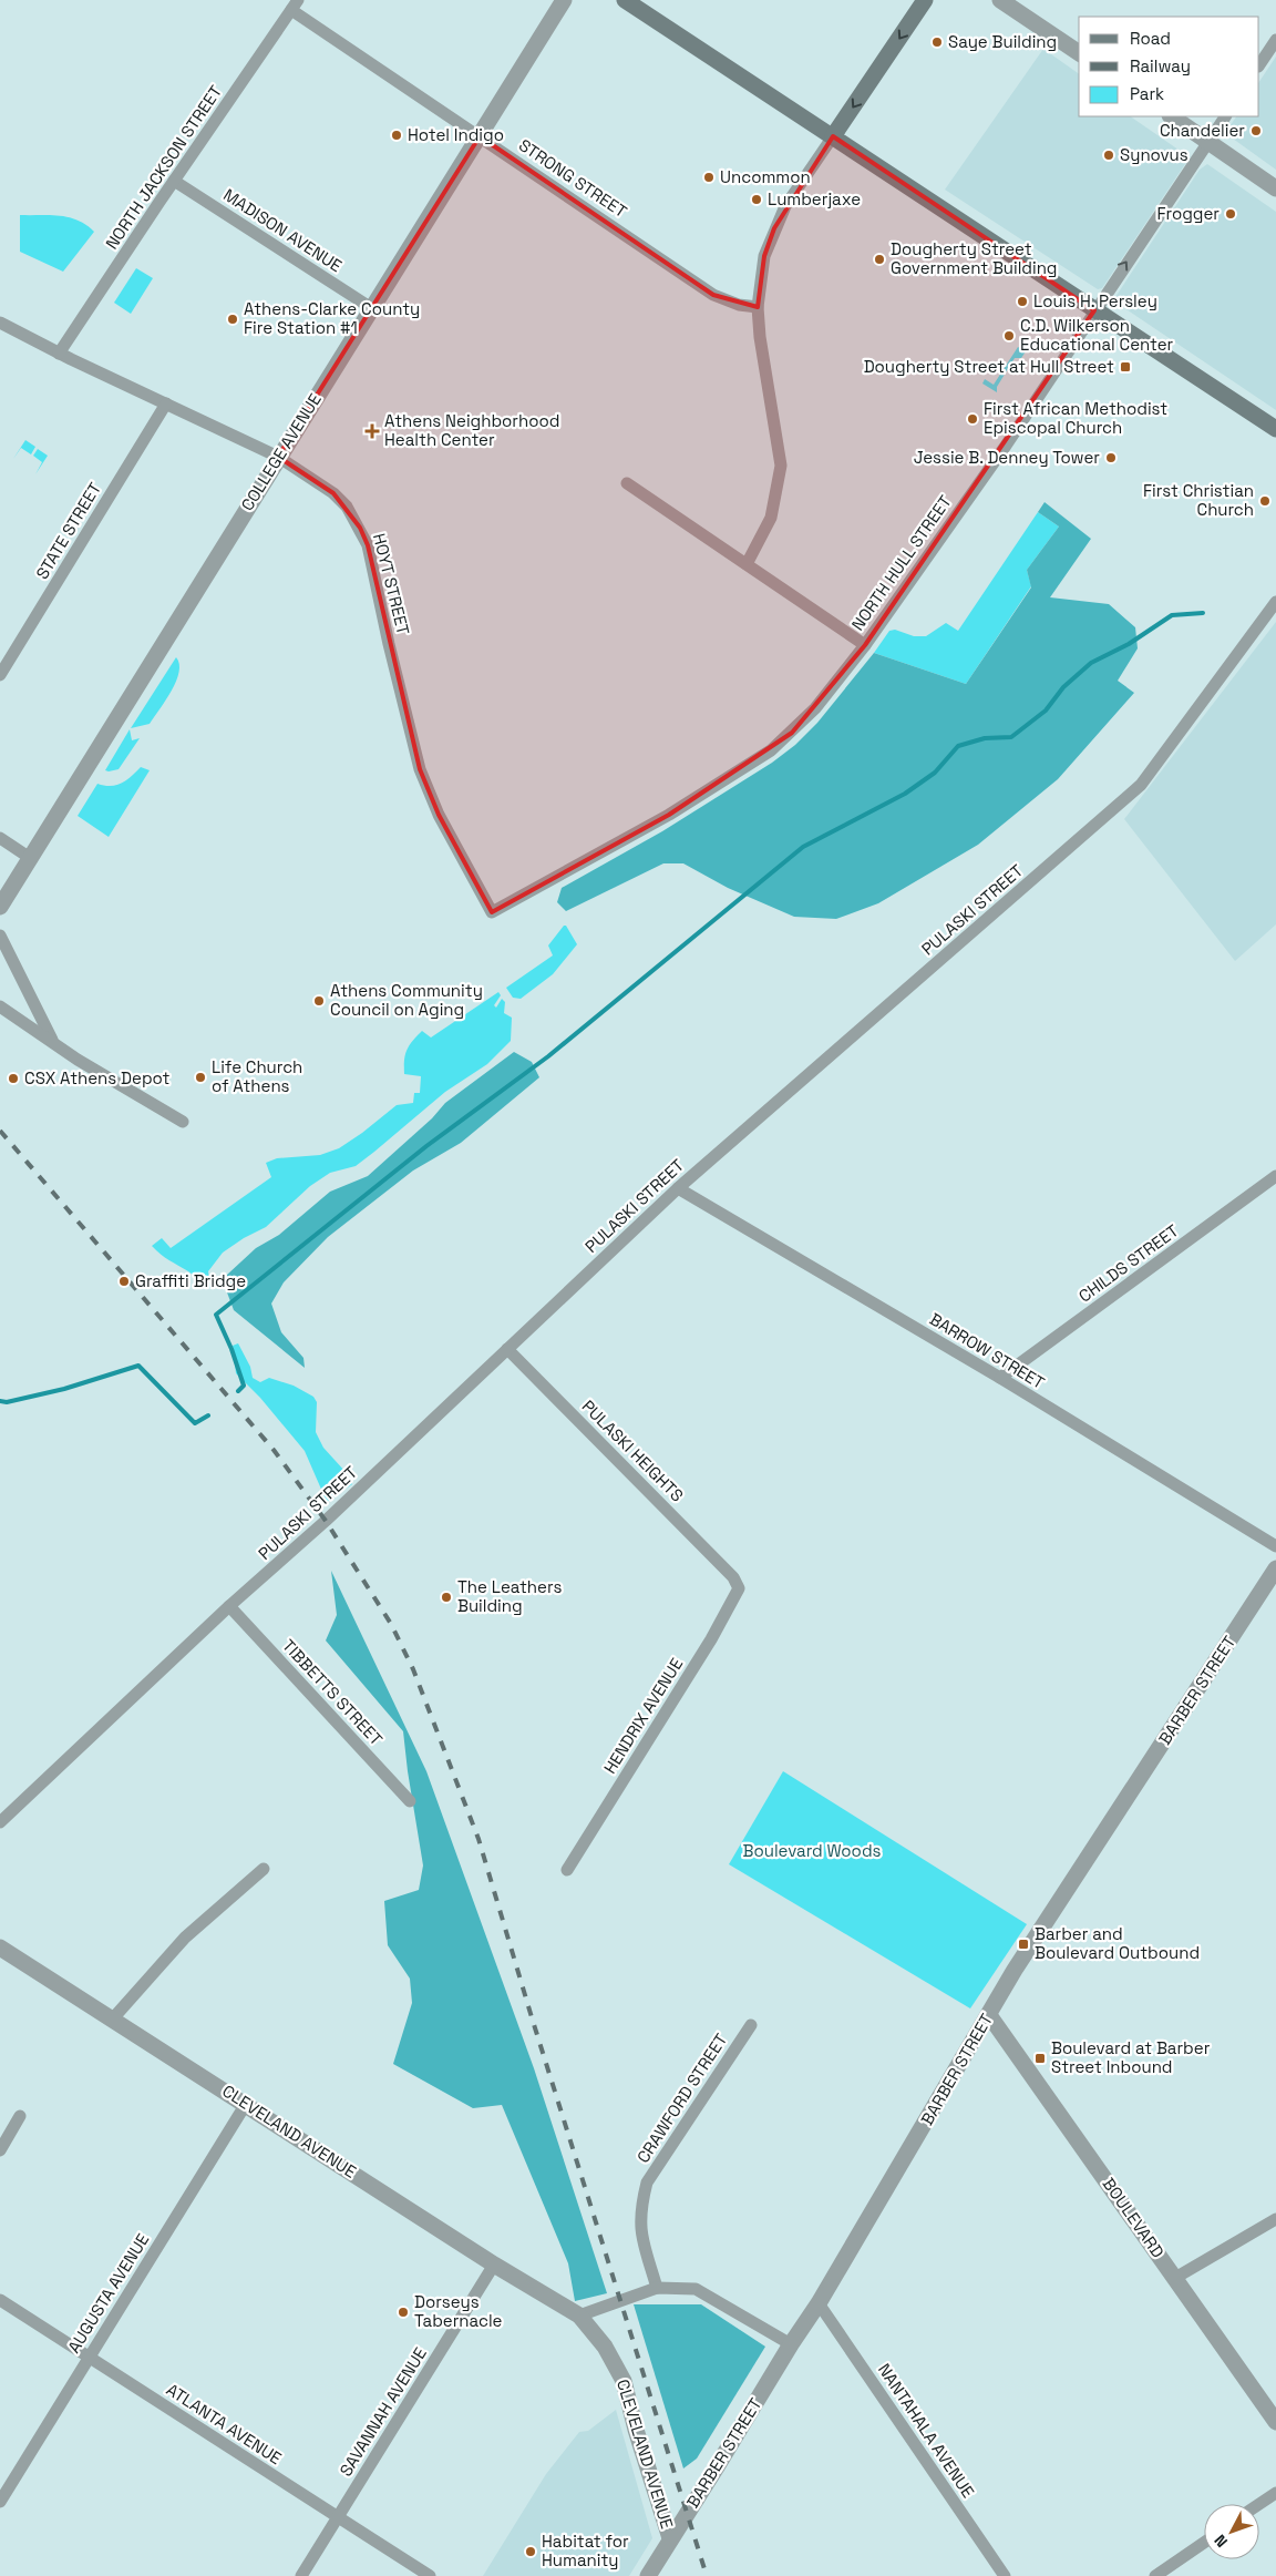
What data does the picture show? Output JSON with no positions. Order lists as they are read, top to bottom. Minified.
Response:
{"streets":{"street":["NORTH JACKSON STREET","STRONG STREET","MADISON AVENUE","COLLEGE AVENUE","STATE STREET","NORTH HULL STREET","HOYT STREET","PULASKI STREET","CHILDS STREET","BARROW STREET","PULASKI HEIGHTS","BARBER STREET","TIBBETTS STREET","HENDRIX AVENUE","CRAWFORD STREET","CLEVELAND AVENUE","BOULEVARD","AUGUSTA AVENUE","SAVANNAH AVENUE","ATLANTA AVENUE","NANTAHALA AVENUE"]},"crossings":[["NORTH JACKSON STREET","STRONG STREET"],["NORTH JACKSON STREET","MADISON AVENUE"],["NORTH JACKSON STREET","HOYT STREET"],["STRONG STREET","COLLEGE AVENUE"],["MADISON AVENUE","COLLEGE AVENUE"],["COLLEGE AVENUE","HOYT STREET"],["STATE STREET","HOYT STREET"],["NORTH HULL STREET","HOYT STREET"],["PULASKI STREET","BARROW STREET"],["PULASKI STREET","PULASKI HEIGHTS"],["PULASKI STREET","TIBBETTS STREET"],["CHILDS STREET","BARROW STREET"],["PULASKI HEIGHTS","HENDRIX AVENUE"],["BARBER STREET","CLEVELAND AVENUE"],["BARBER STREET","BOULEVARD"],["BARBER STREET","NANTAHALA AVENUE"],["CLEVELAND AVENUE","AUGUSTA AVENUE"],["CLEVELAND AVENUE","SAVANNAH AVENUE"],["AUGUSTA AVENUE","ATLANTA AVENUE"],["SAVANNAH AVENUE","ATLANTA AVENUE"]],"parks":["Boulevard Woods"],"places":{"other":["Saye Building","Chandelier","Hotel Indigo","Synovus","Uncommon","Lumberjaxe","Frogger","Dougherty Street Government Building","Louis H. Persley","Athens-Clarke County Fire Station #1","C.D. Wilkerson Educational Center","First African Methodist Episcopal Church","Jessie B. Denney Tower","First Christian Church","Athens Community Council on Aging","Life Church of Athens","CSX Athens Depot","Graffiti Bridge","The Leathers Building","Dorseys Tabernacle","Habitat for Humanity"],"transit":["Dougherty Street at Hull Street","Barber and Boulevard Outbound","Boulevard at Barber Street Inbound"],"health":["Athens Neighborhood Health Center"]},"legend":["Road","Railway","Park"],"north":"bottom left"}
